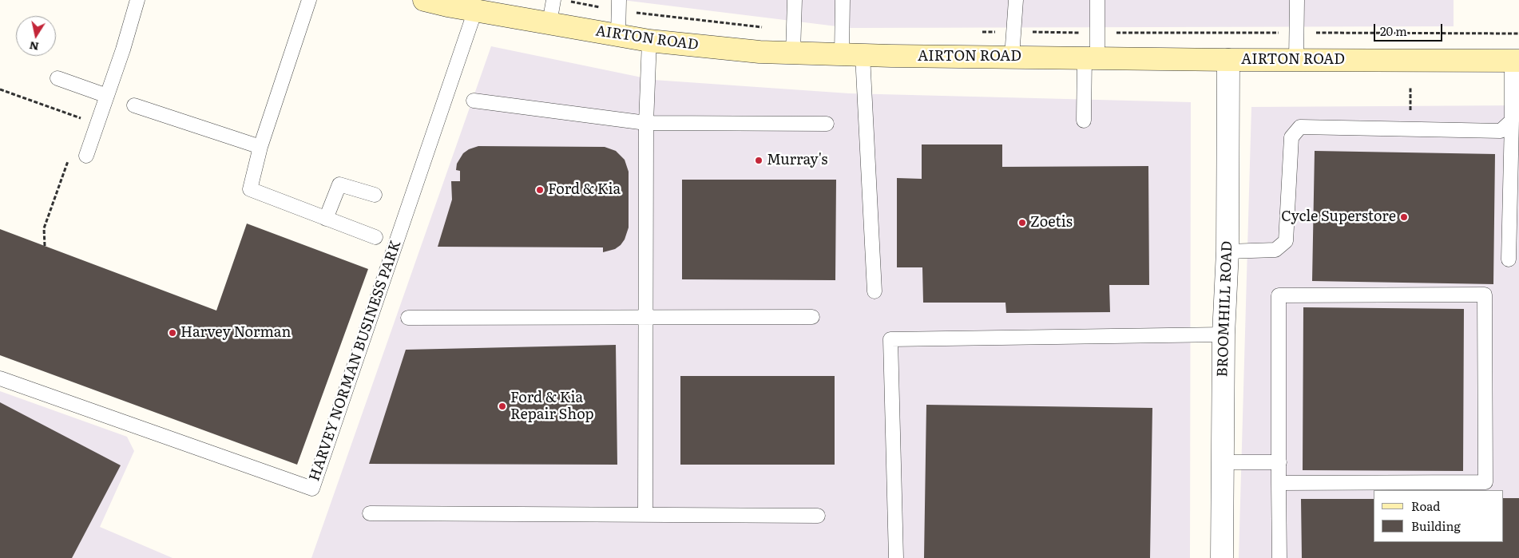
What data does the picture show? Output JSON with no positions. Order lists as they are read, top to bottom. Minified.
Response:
{"streets":{"street":["AIRTON ROAD","BROOMHILL ROAD"],"lane":["HARVEY NORMAN BUSINESS PARK"]},"crossings":[["AIRTON ROAD","BROOMHILL ROAD"],["AIRTON ROAD","HARVEY NORMAN BUSINESS PARK"]],"places":["Murray's","Ford & Kia","Cycle Superstore","Zoetis","Harvey Norman","Ford & Kia Repair Shop"],"legend":["Road","Building"],"scale_bar":"20 m","north":"bottom"}
